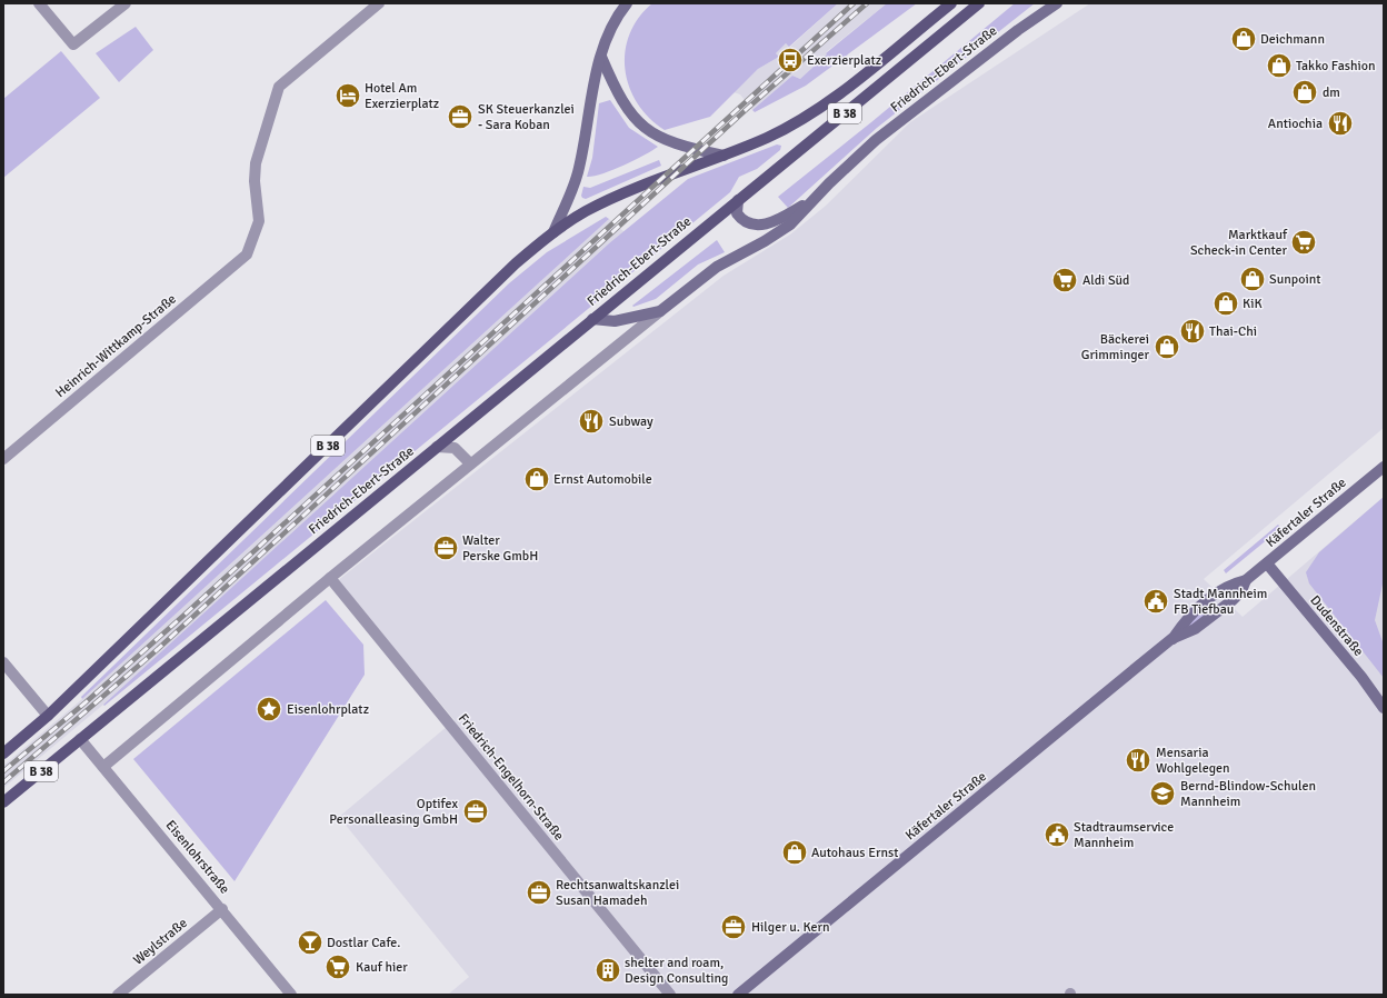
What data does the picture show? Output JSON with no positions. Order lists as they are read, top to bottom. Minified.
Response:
{"streets":{"main road":["Friedrich-Ebert-Straße","B 38"],"street":["Heinrich-Wittkamp-Straße","Käfertaler Straße","Dudenstraße","Friedrich-Engelhorn-Straße","Eisenlohrstraße","Weylstraße"]},"crossings":[["Friedrich-Ebert-Straße","Friedrich-Engelhorn-Straße"],["Friedrich-Ebert-Straße","Eisenlohrstraße"],["Käfertaler Straße","Dudenstraße"],["Eisenlohrstraße","Weylstraße"]],"places":{"shop":["Deichmann","Takko Fashion","dm","Sunpoint","KiK","Bäckerei Grimminger","Ernst Automobile","Autohaus Ernst"],"bus stop":["Exerzierplatz"],"hotel":["Hotel Am Exerzierplatz"],"office":["SK Steuerkanzlei - Sara Koban","Walter Perske GmbH","Optifex Personalleasing GmbH","Rechtsanwaltskanzlei Susan Hamadeh","Hilger u. Kern"],"restaurant":["Antiochia","Thai-Chi","Subway","Mensaria Wohlgelegen"],"supermarket":["Marktkauf Scheck-in Center","Aldi Süd","Kauf hier"],"public building":["Stadt Mannheim FB Tiefbau","Stadtraumservice Mannheim"],"place":["Eisenlohrplatz"],"school or university":["Bernd-Blindow-Schulen Mannheim"],"bar":["Dostlar Cafe."],"building":["shelter and roam, Design Consulting"]}}
